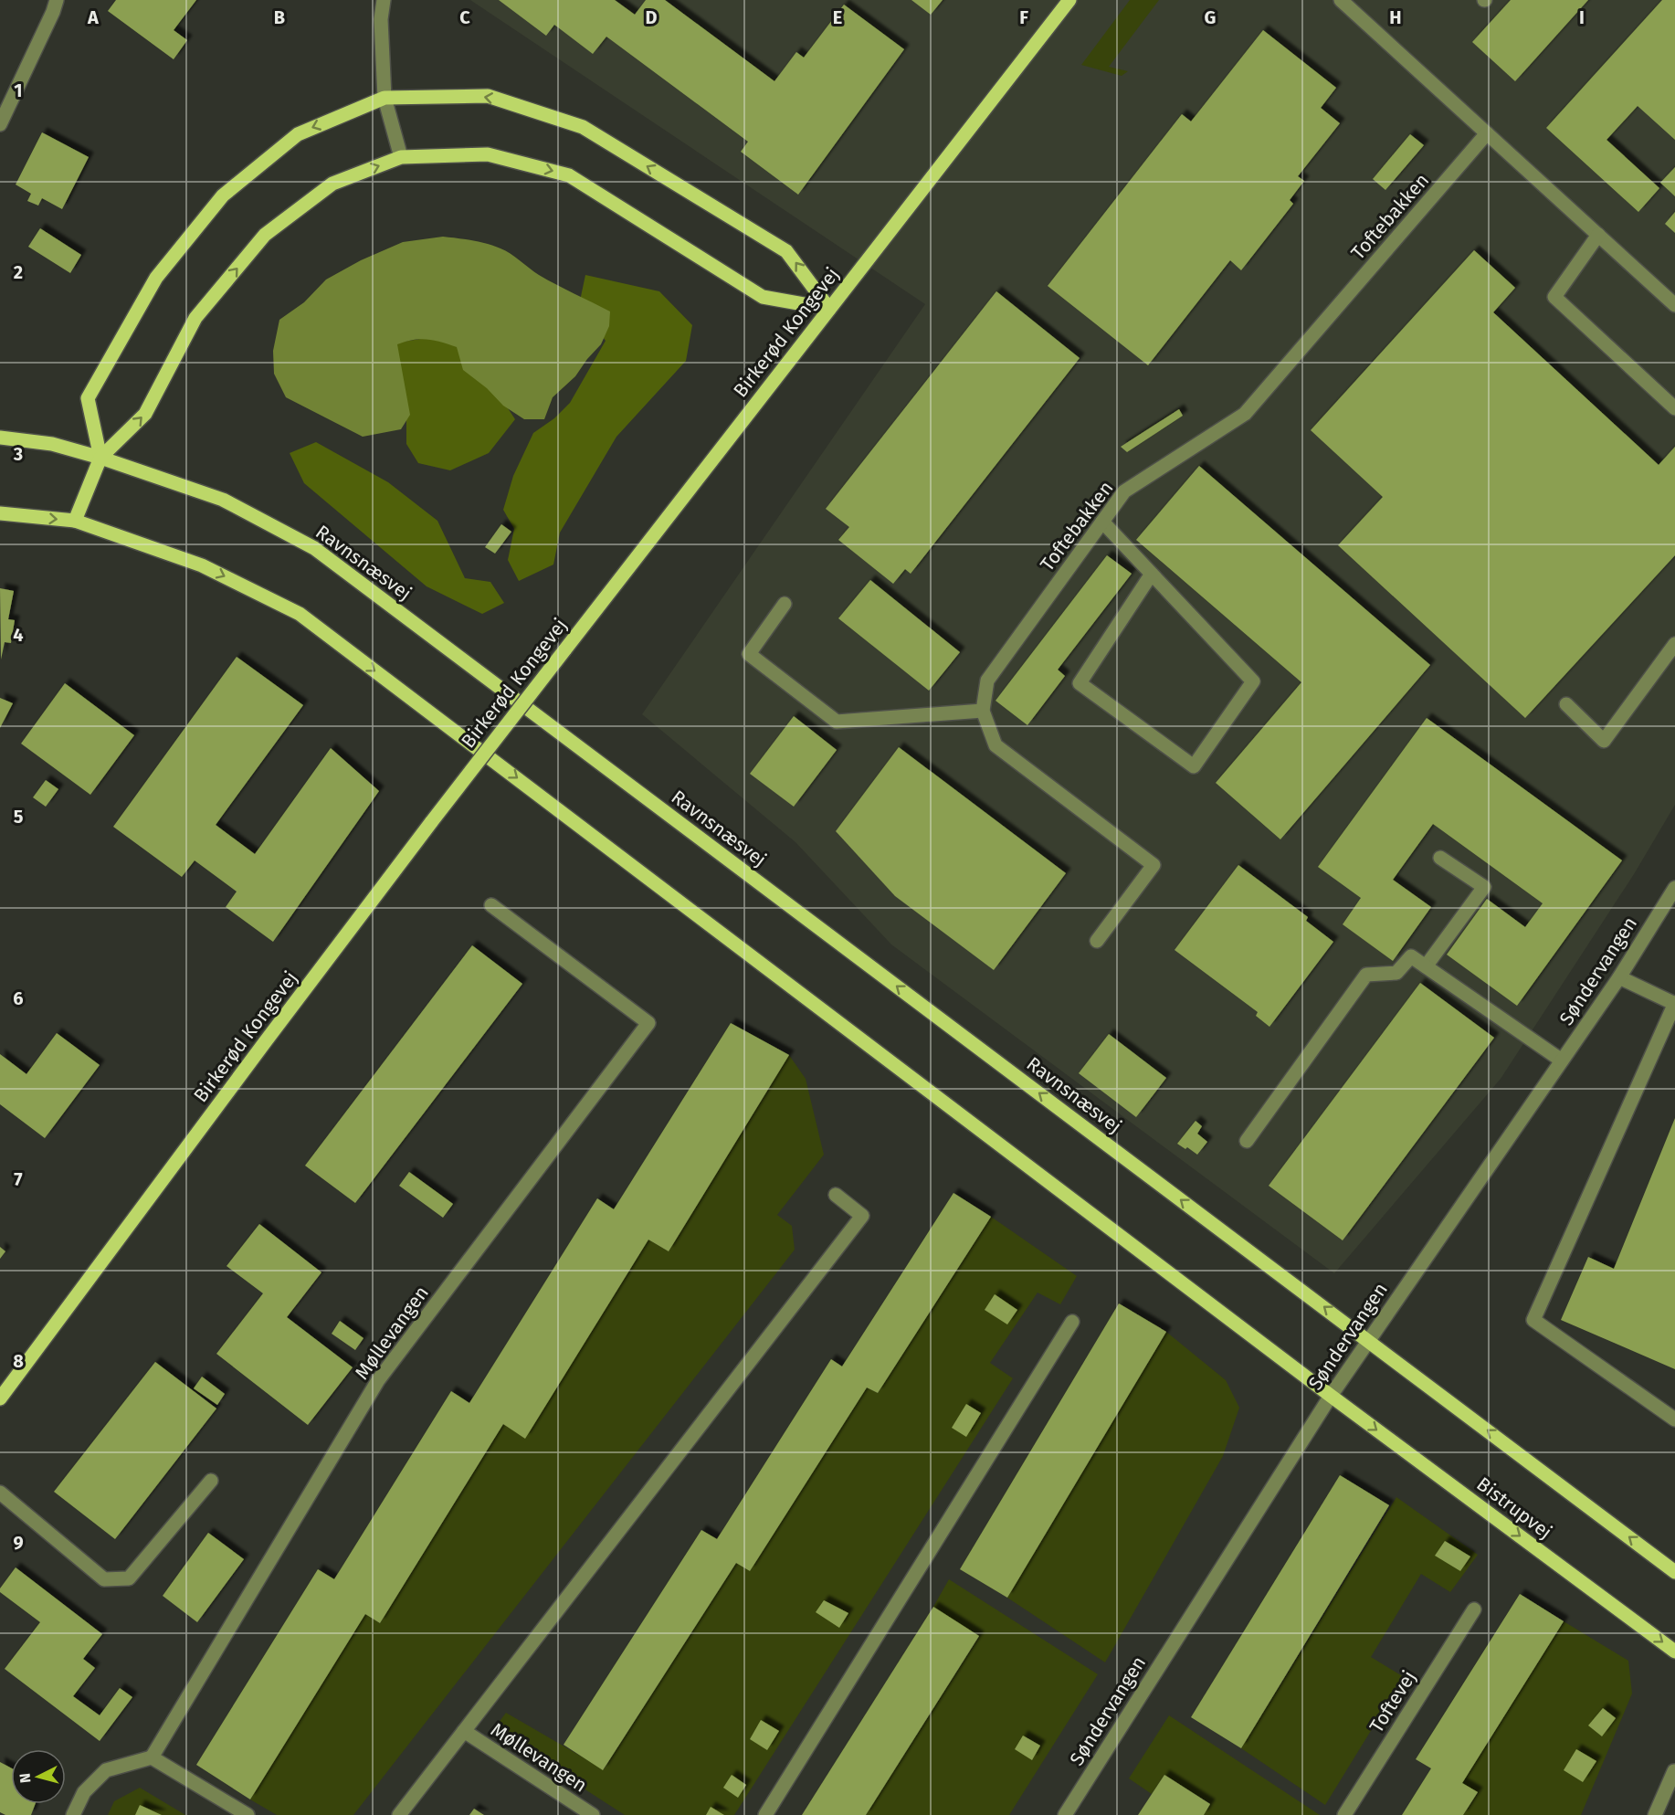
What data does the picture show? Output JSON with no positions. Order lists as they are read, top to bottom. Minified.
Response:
{"streets":{"main road":["Birkerød Kongevej","Ravnsnæsvej","Bistrupvej"],"street":["Toftebakken","Søndervangen","Møllevangen","Toftevej"]},"crossings":[["Ravnsnæsvej","Søndervangen"],["Søndervangen","Bistrupvej"]],"north":"left","grid":{"columns":["A","B","C","D","E","F","G","H","I"],"rows":["1","2","3","4","5","6","7","8","9"]}}
